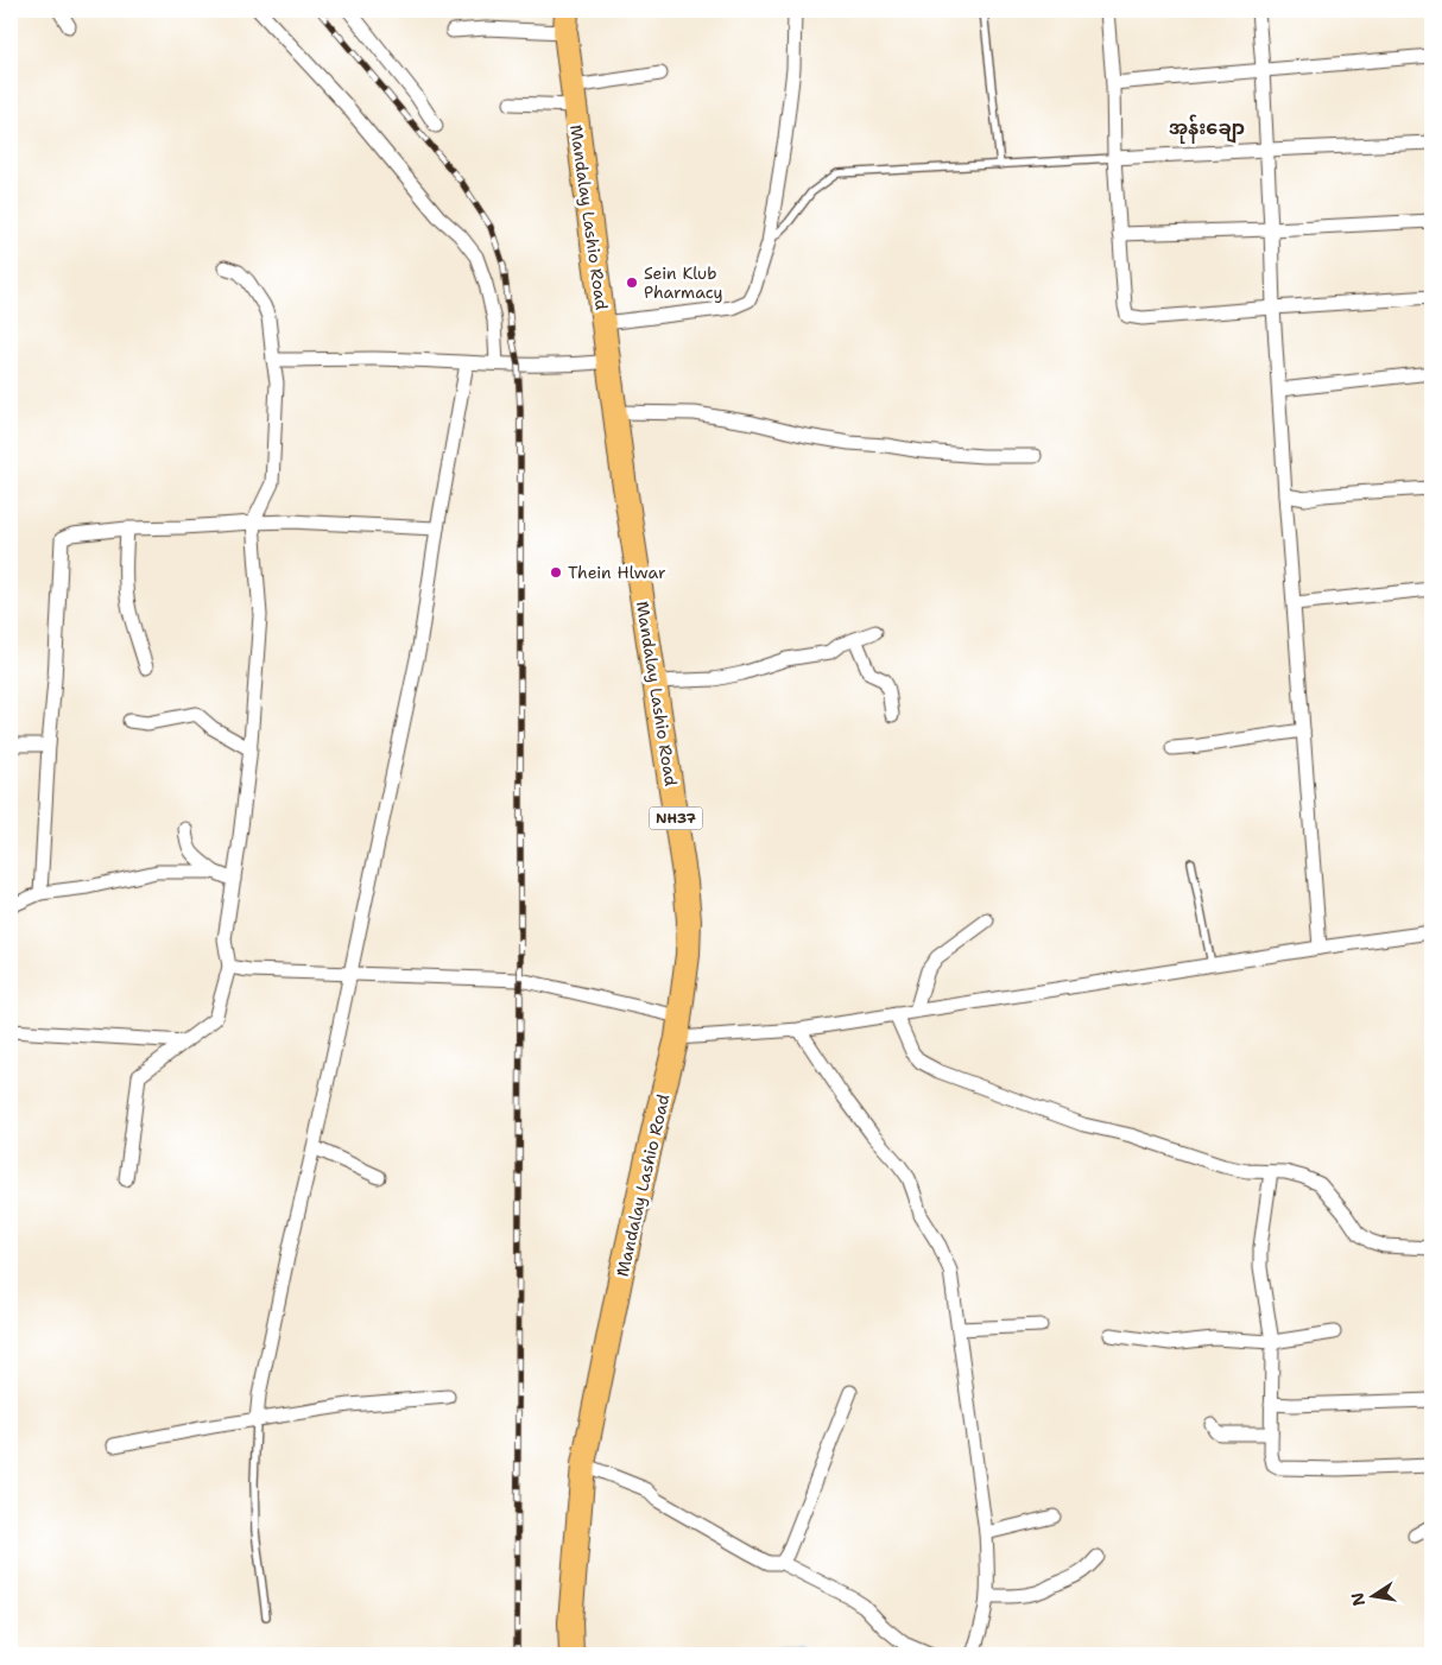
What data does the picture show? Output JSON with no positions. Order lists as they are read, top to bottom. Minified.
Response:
{"streets":{"highway":["Mandalay Lashio Road","NH37"]},"districts":["အုန်းချော"],"places":["Sein Klub Pharmacy","Thein Hlwar"],"north":"left"}
